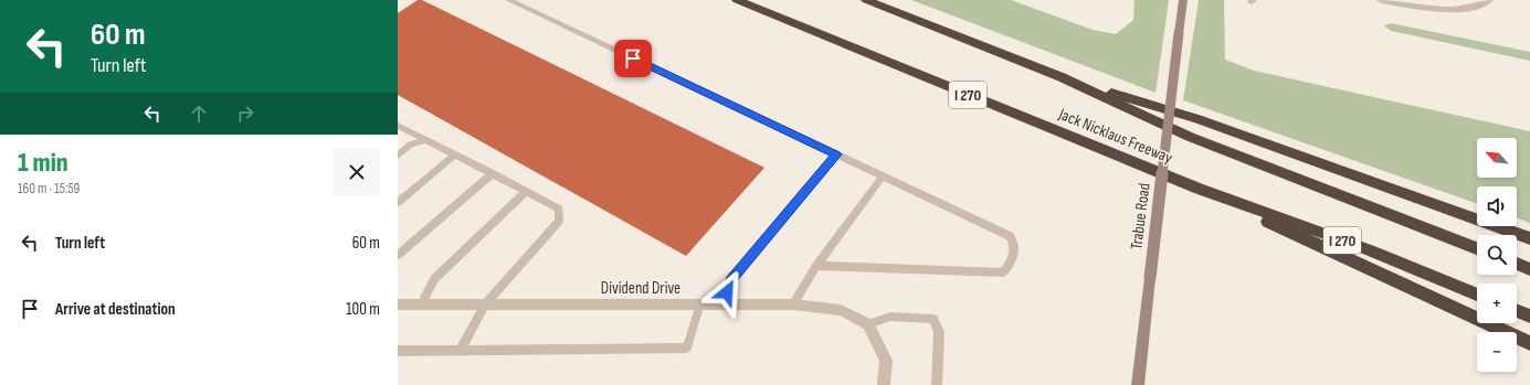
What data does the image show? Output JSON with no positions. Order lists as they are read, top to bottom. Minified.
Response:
{"streets":{"highway":["I 270","Jack Nicklaus Freeway"],"main road":["Trabue Road"],"street":["Dividend Drive"]},"north":"top left","page":{"turn":["60 m","Turn left"],"heading":["1 min","160 m · 15:59"],"map_buttons":["+","−"],"list":[{"name":"Turn left","value":"60 m"},{"name":"Arrive at destination","value":"100 m"}]}}
